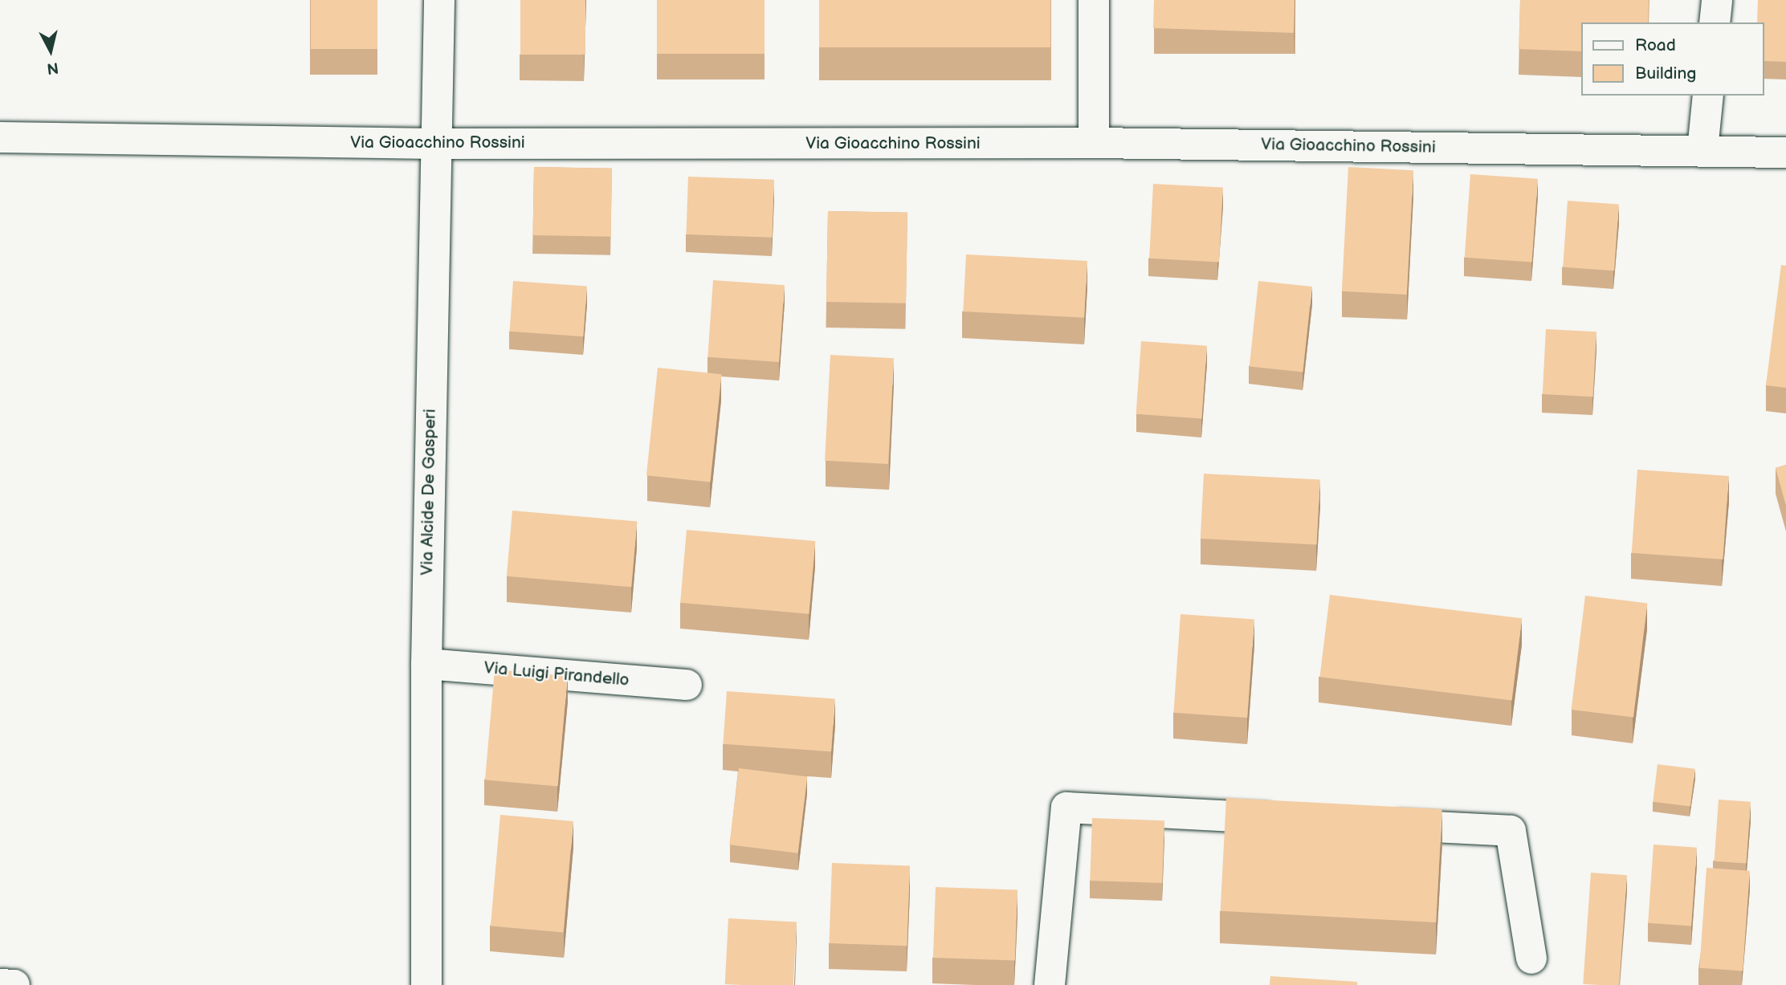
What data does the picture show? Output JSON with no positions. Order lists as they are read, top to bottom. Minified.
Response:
{"streets":{"street":["Via Gioacchino Rossini","Via Alcide De Gasperi","Via Luigi Pirandello"]},"crossings":[["Via Gioacchino Rossini","Via Alcide De Gasperi"],["Via Alcide De Gasperi","Via Luigi Pirandello"]],"legend":["Road","Building"],"north":"bottom"}
